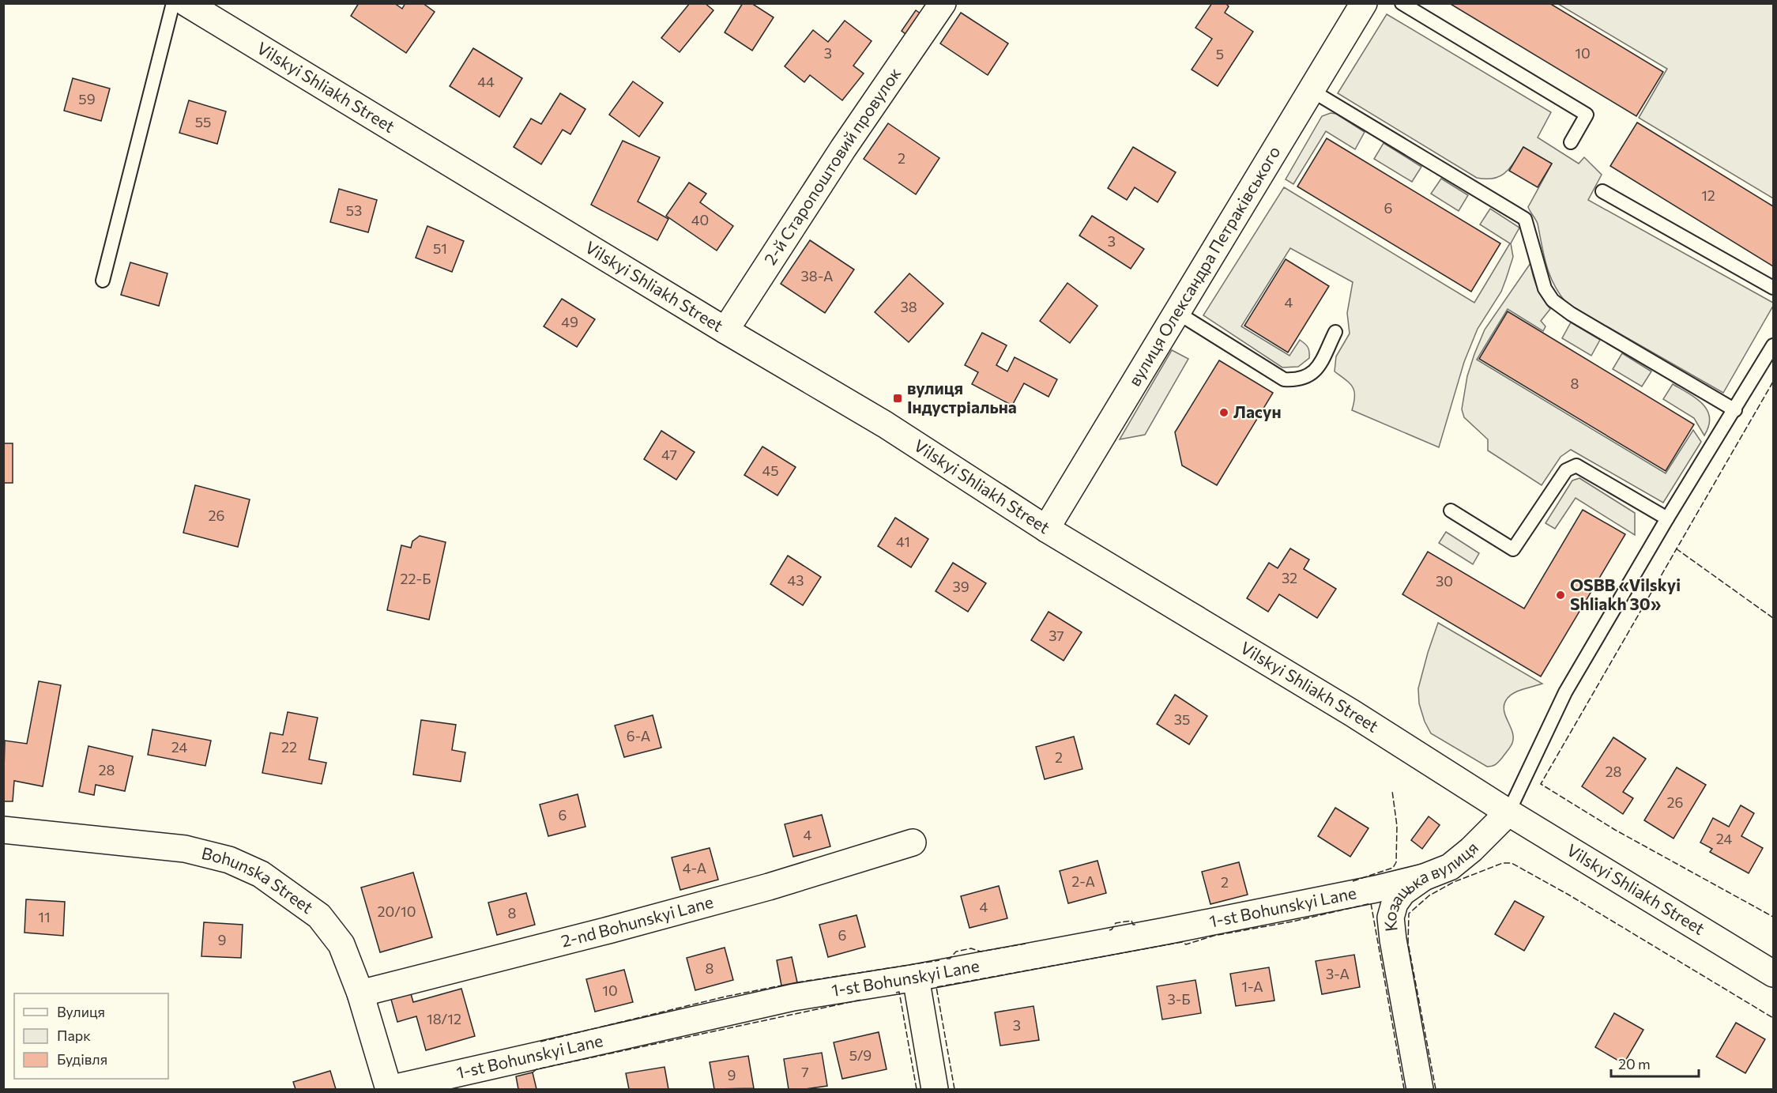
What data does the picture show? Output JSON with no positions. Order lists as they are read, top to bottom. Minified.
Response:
{"streets":{"street":["Vilskyi Shliakh Street","2-й Старопоштовий провулок","вулиця Олександра Петраківського","Bohunska Street","Козацька вулиця","1-st Bohunskyi Lane","2-nd Bohunskyi Lane"]},"crossings":[["Vilskyi Shliakh Street","2-й Старопоштовий провулок"],["Vilskyi Shliakh Street","вулиця Олександра Петраківського"],["Vilskyi Shliakh Street","Козацька вулиця"],["Bohunska Street","1-st Bohunskyi Lane"],["Bohunska Street","2-nd Bohunskyi Lane"],["Козацька вулиця","1-st Bohunskyi Lane"]],"places":{"transit":["вулиця Індустріальна"],"other":["Ласун","OSBB «Vilskyi Shliakh 30»"]},"house_numbers":["3","10","5","44","59","55","2","12","6","53","40","3","51","38-А","4","38","49","8","47","45","26","41","32","22-Б","43","30","39","37","35","6-А","24","22","2","28","28","26","6","4","24","4-А","2-А","2","4","20/10","8","11","6","9","8","3-А","1-А","10","3-Б","18/12","3","5/9","7","9"],"legend":["Вулиця","Парк","Будівля"],"scale_bar":"20 m"}
